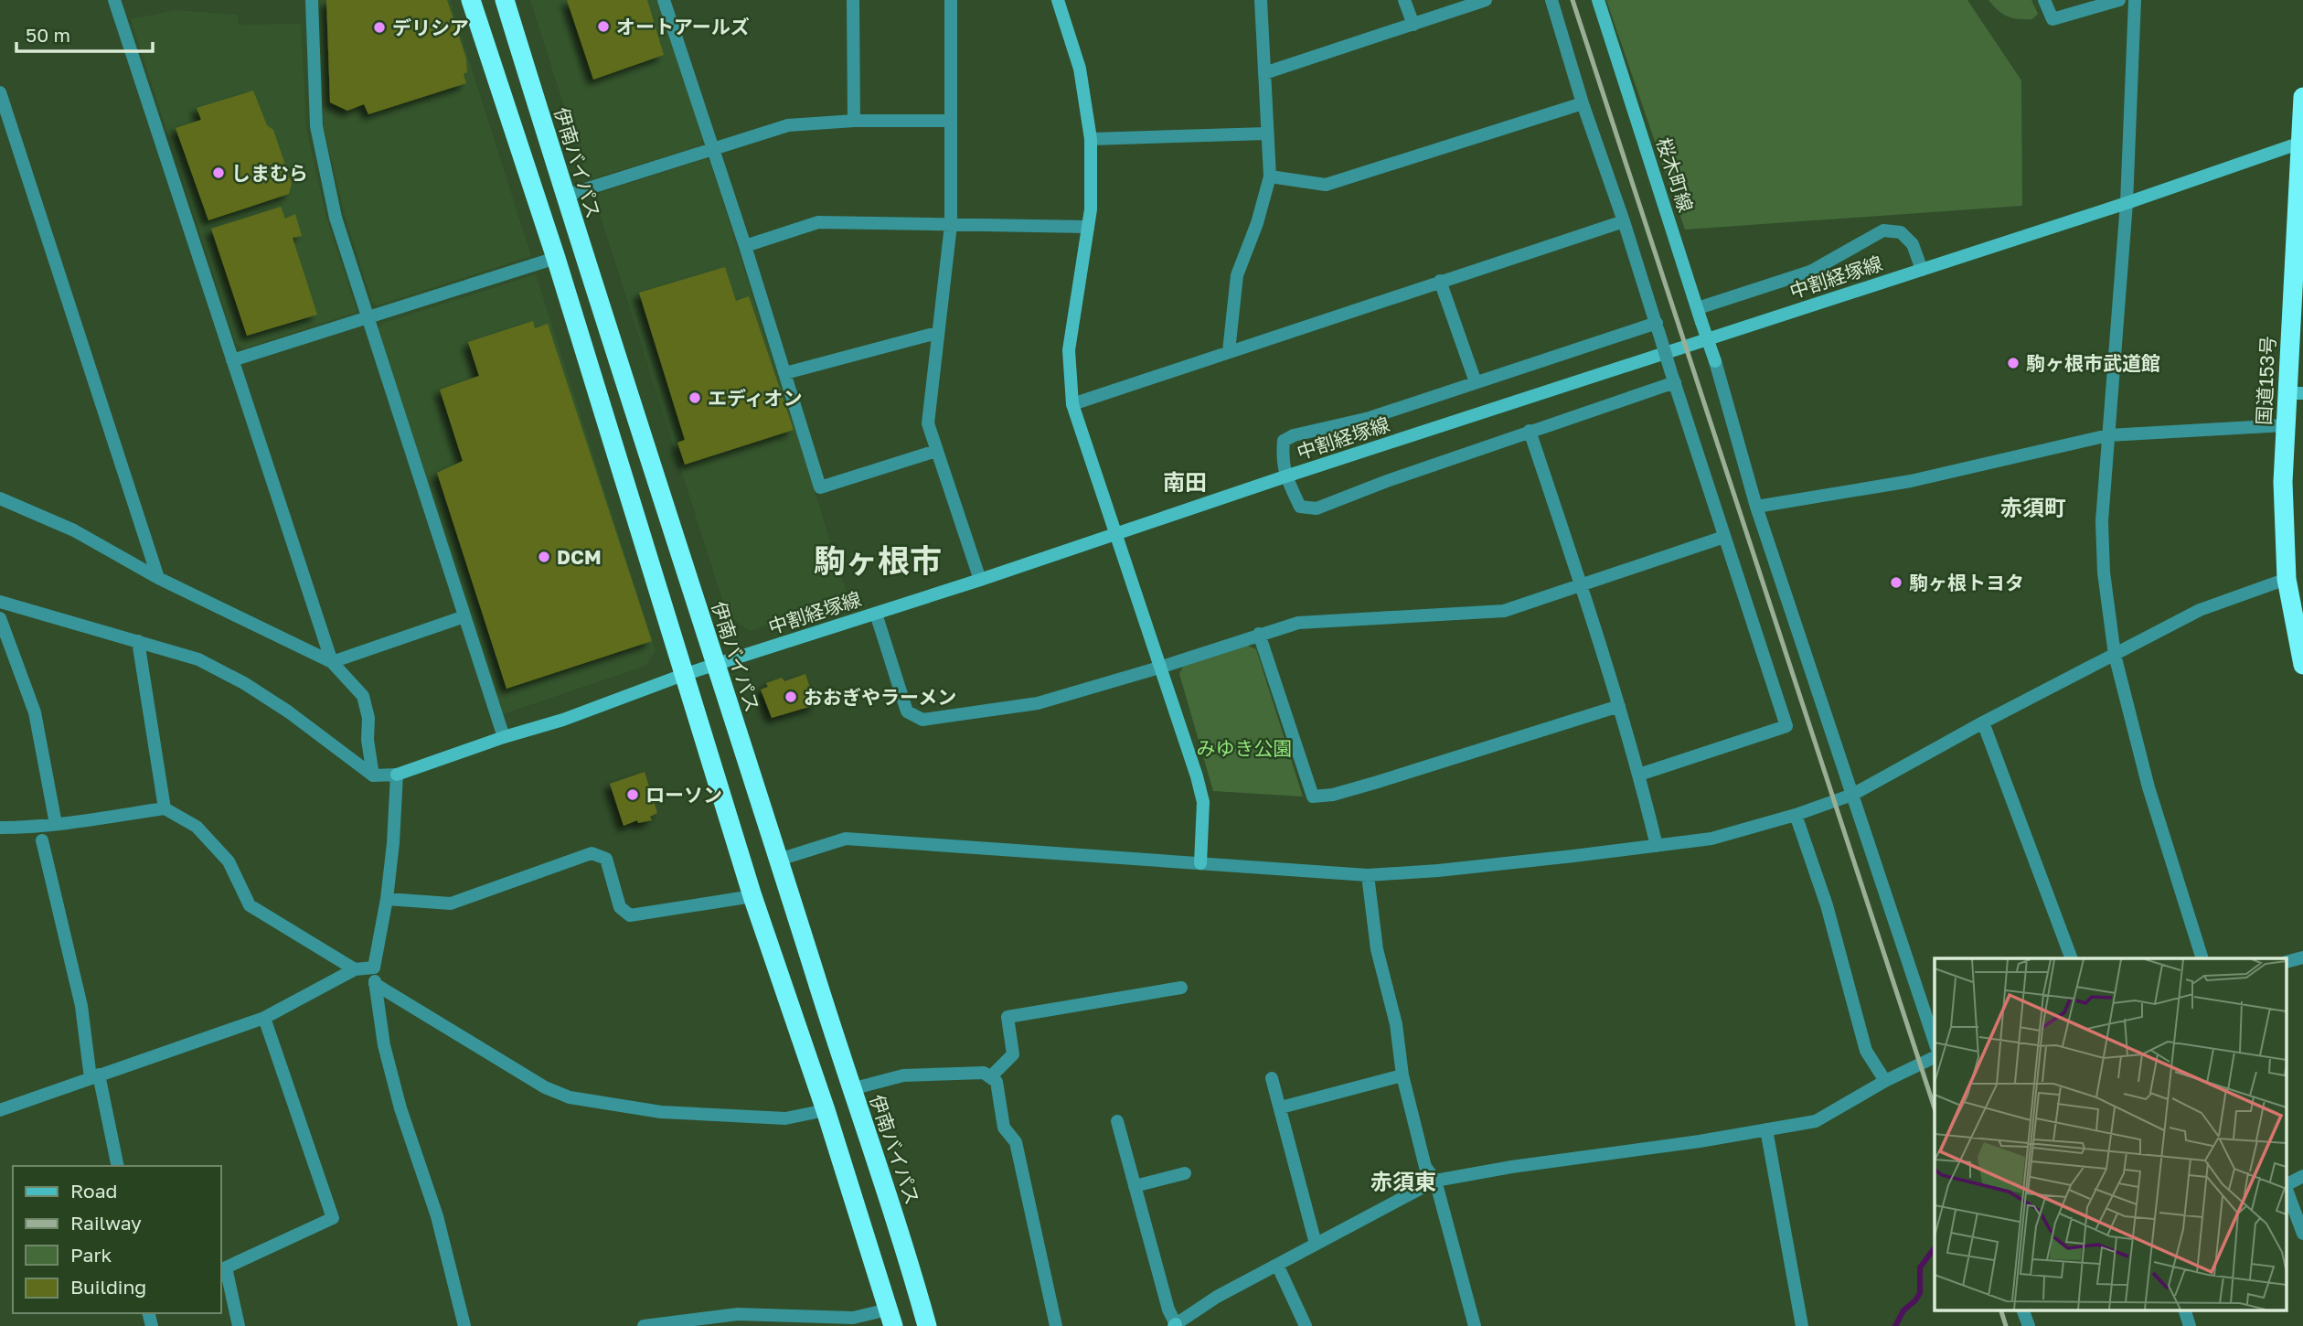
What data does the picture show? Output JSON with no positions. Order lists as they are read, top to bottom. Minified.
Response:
{"streets":{"highway":["伊南バイパス","国道153号"],"street":["桜木町線","中割経塚線"]},"crossings":[["伊南バイパス","中割経塚線"],["中割経塚線","国道153号"]],"districts":["南田","赤須町","駒ヶ根市","赤須東"],"parks":["みゆき公園"],"places":["オートアールズ","デリシア","しまむら","駒ヶ根市武道館","エディオン","DCM","駒ヶ根トヨタ","おおぎやラーメン","ローソン"],"legend":["Road","Railway","Park","Building"],"scale_bar":"50 m"}
